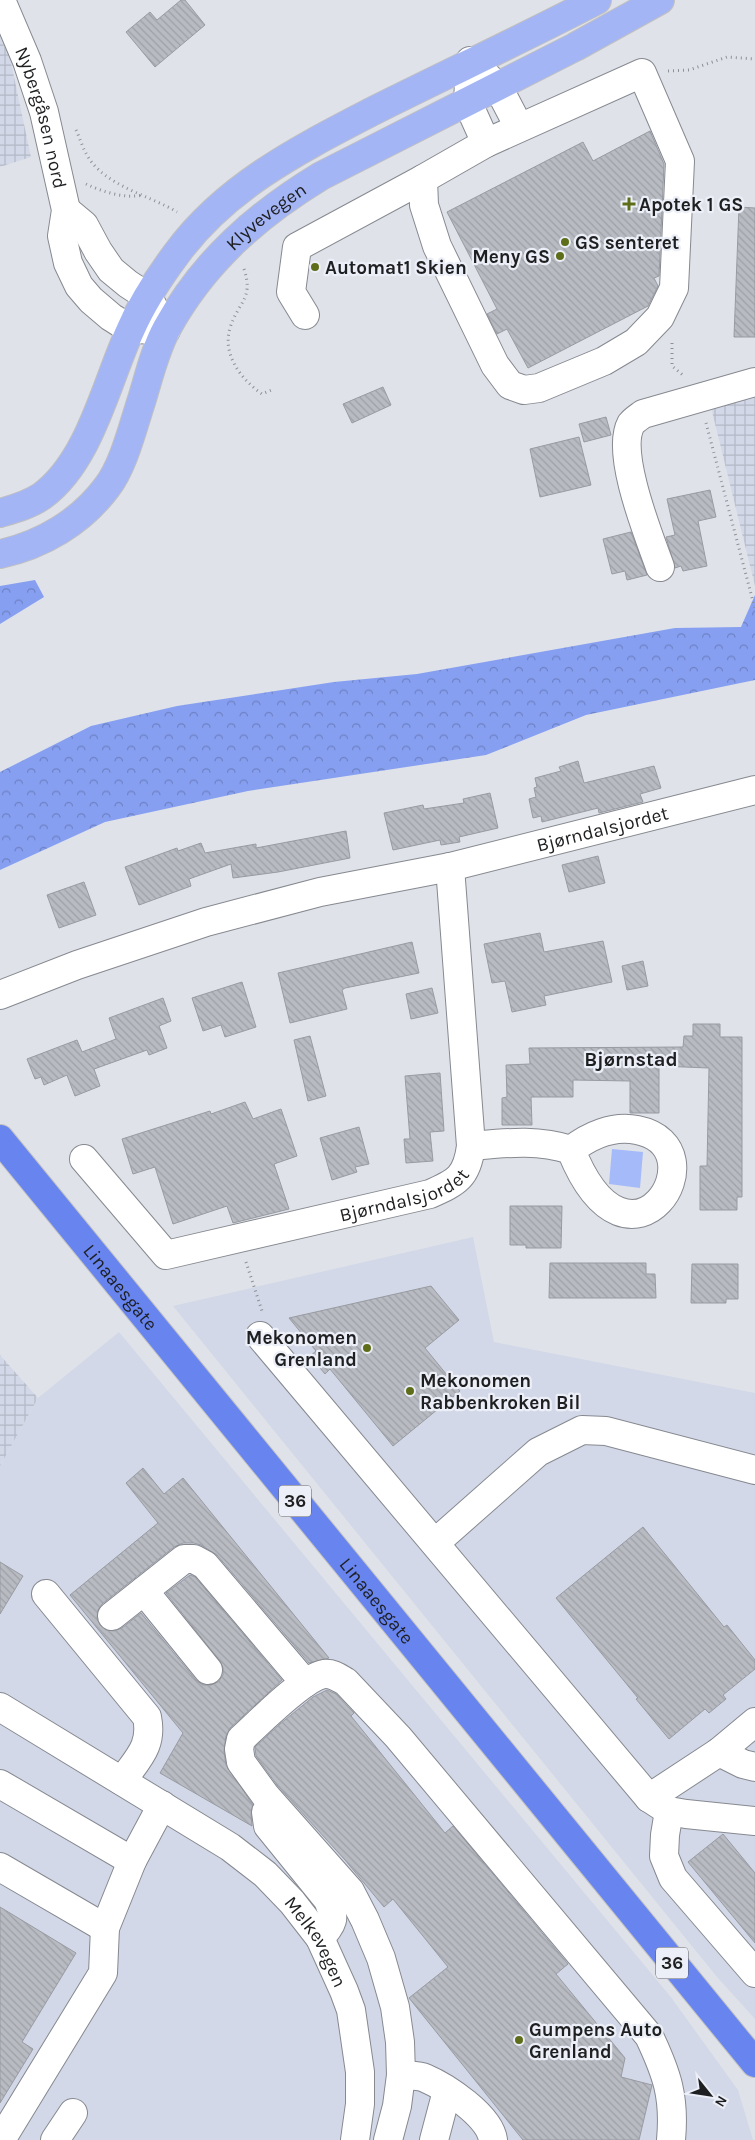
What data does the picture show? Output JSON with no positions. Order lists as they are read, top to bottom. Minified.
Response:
{"streets":{"highway":["Linaaesgate","36"],"main road":["Klyvevegen"],"street":["Nybergåsen nord","Bjørndalsjordet","Melkevegen"]},"crossings":[["Nybergåsen nord","Klyvevegen"]],"districts":["Bjørnstad"],"places":{"health":["Apotek 1 GS"],"other":["GS senteret","Meny GS","Automat1 Skien","Mekonomen Grenland","Mekonomen Rabbenkroken Bil","Gumpens Auto Grenland"]},"north":"bottom right"}
